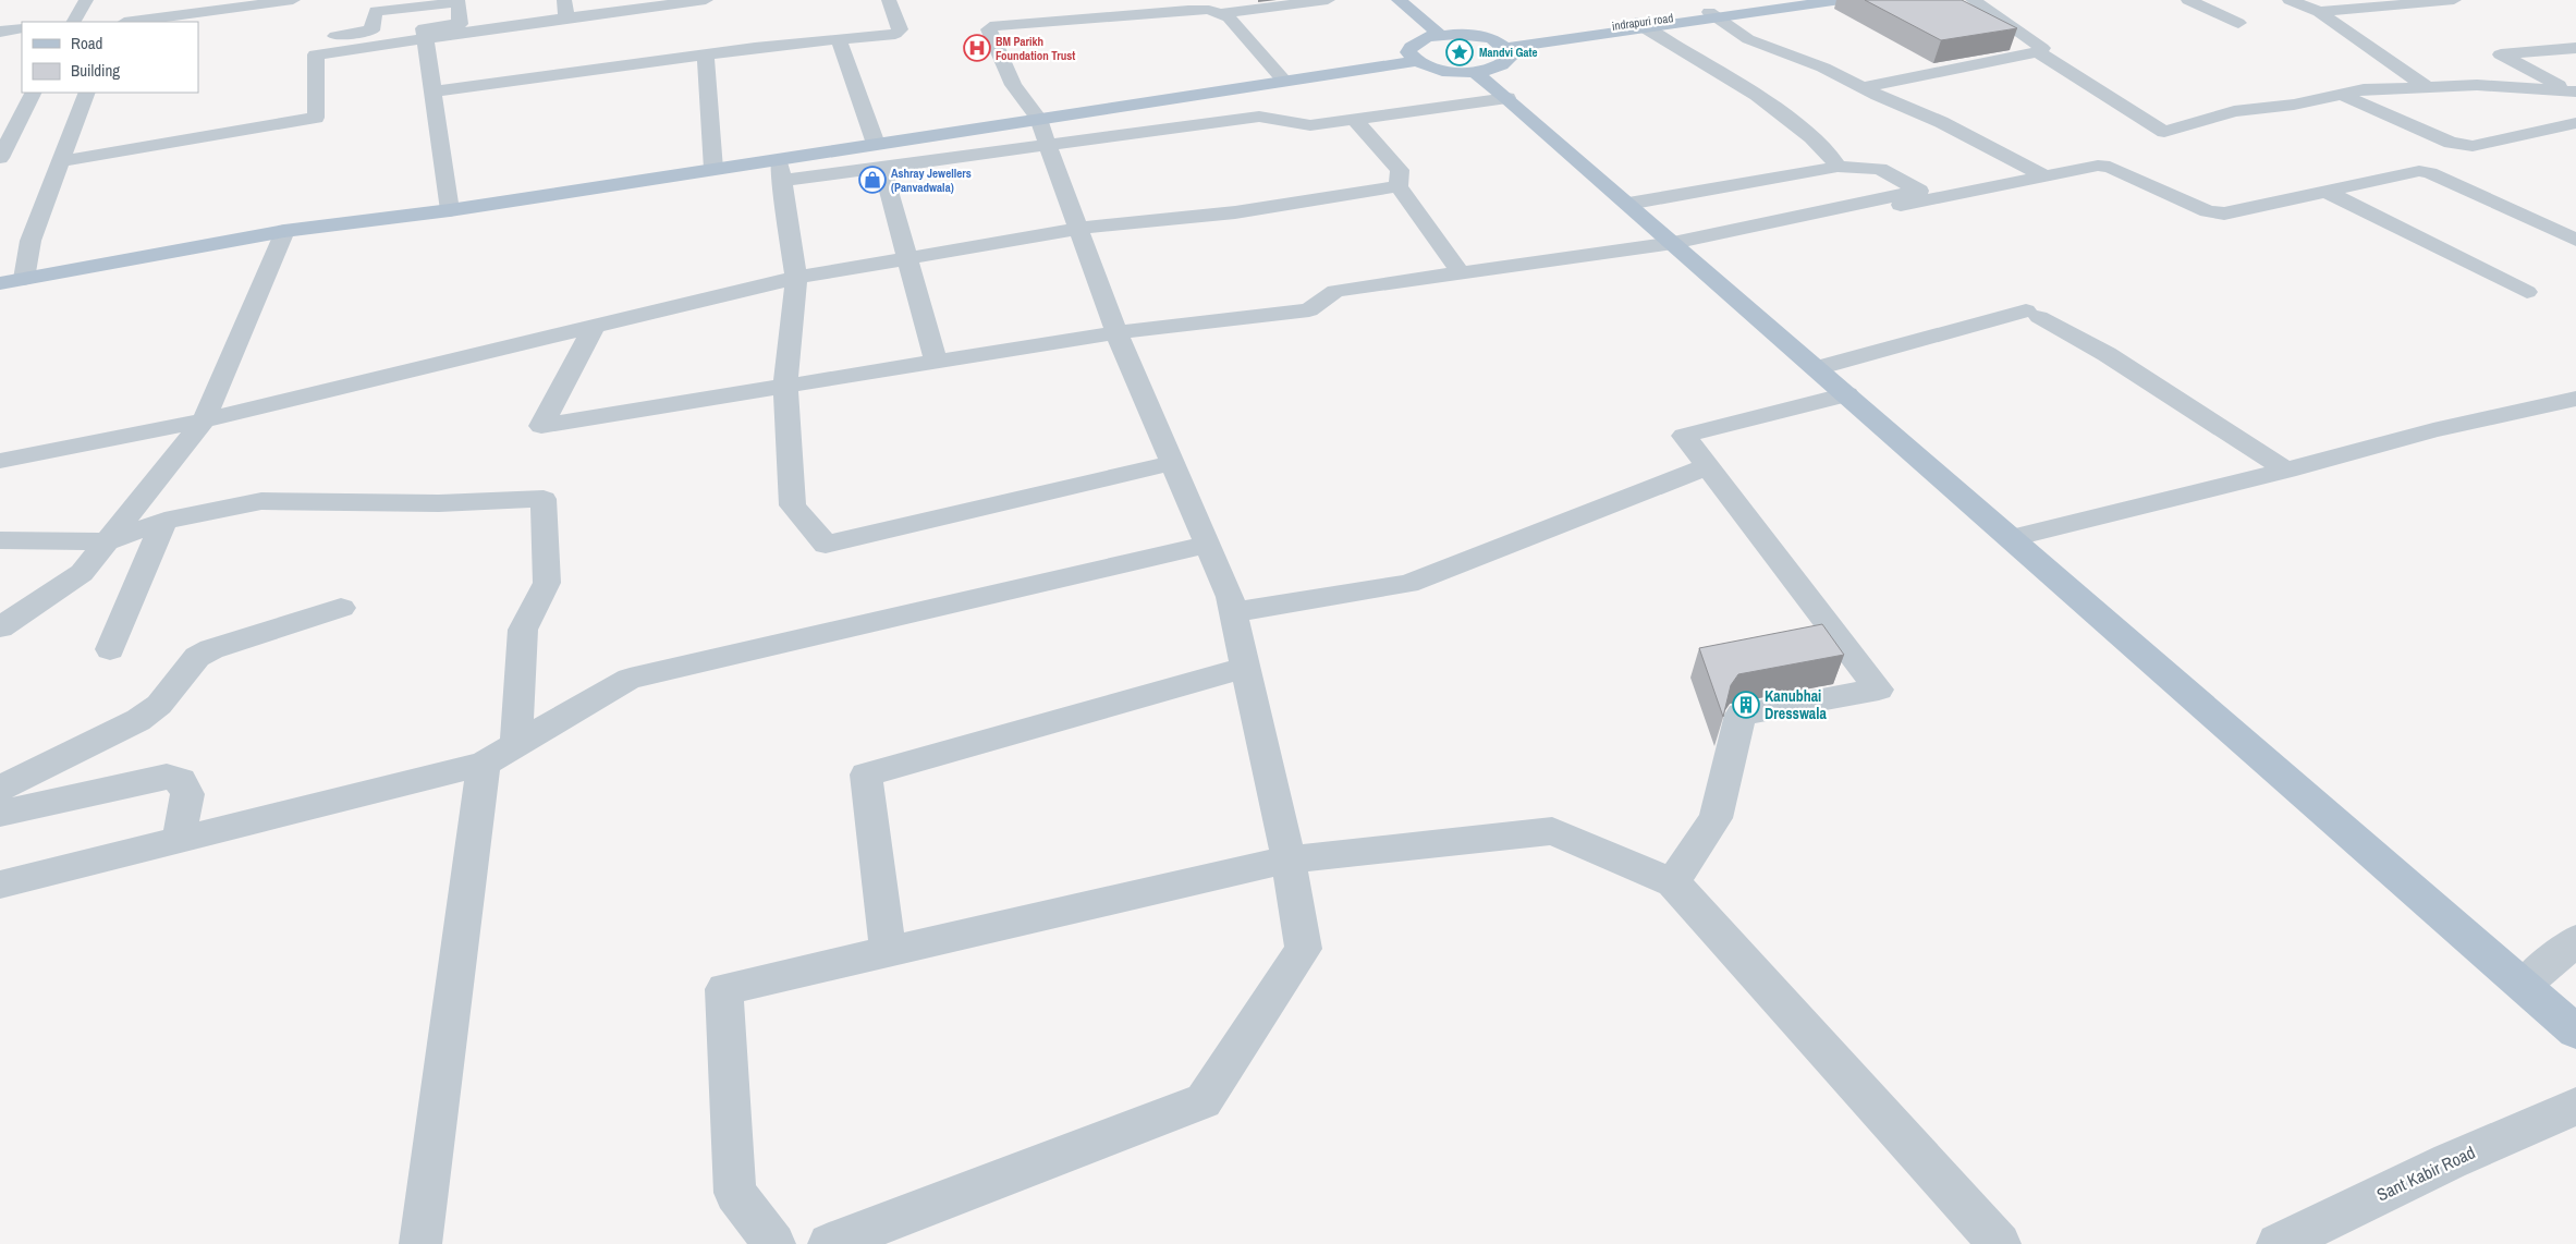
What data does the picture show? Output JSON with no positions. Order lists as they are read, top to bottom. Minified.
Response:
{"streets":{"street":["Sant Kabir Road"]},"places":{"hospital":["BM Parikh Foundation Trust"],"place":["Mandvi Gate"],"shop":["Ashray Jewellers (Panvadwala)"],"building":["Kanubhai Dresswala"]},"legend":["Road","Building"]}
